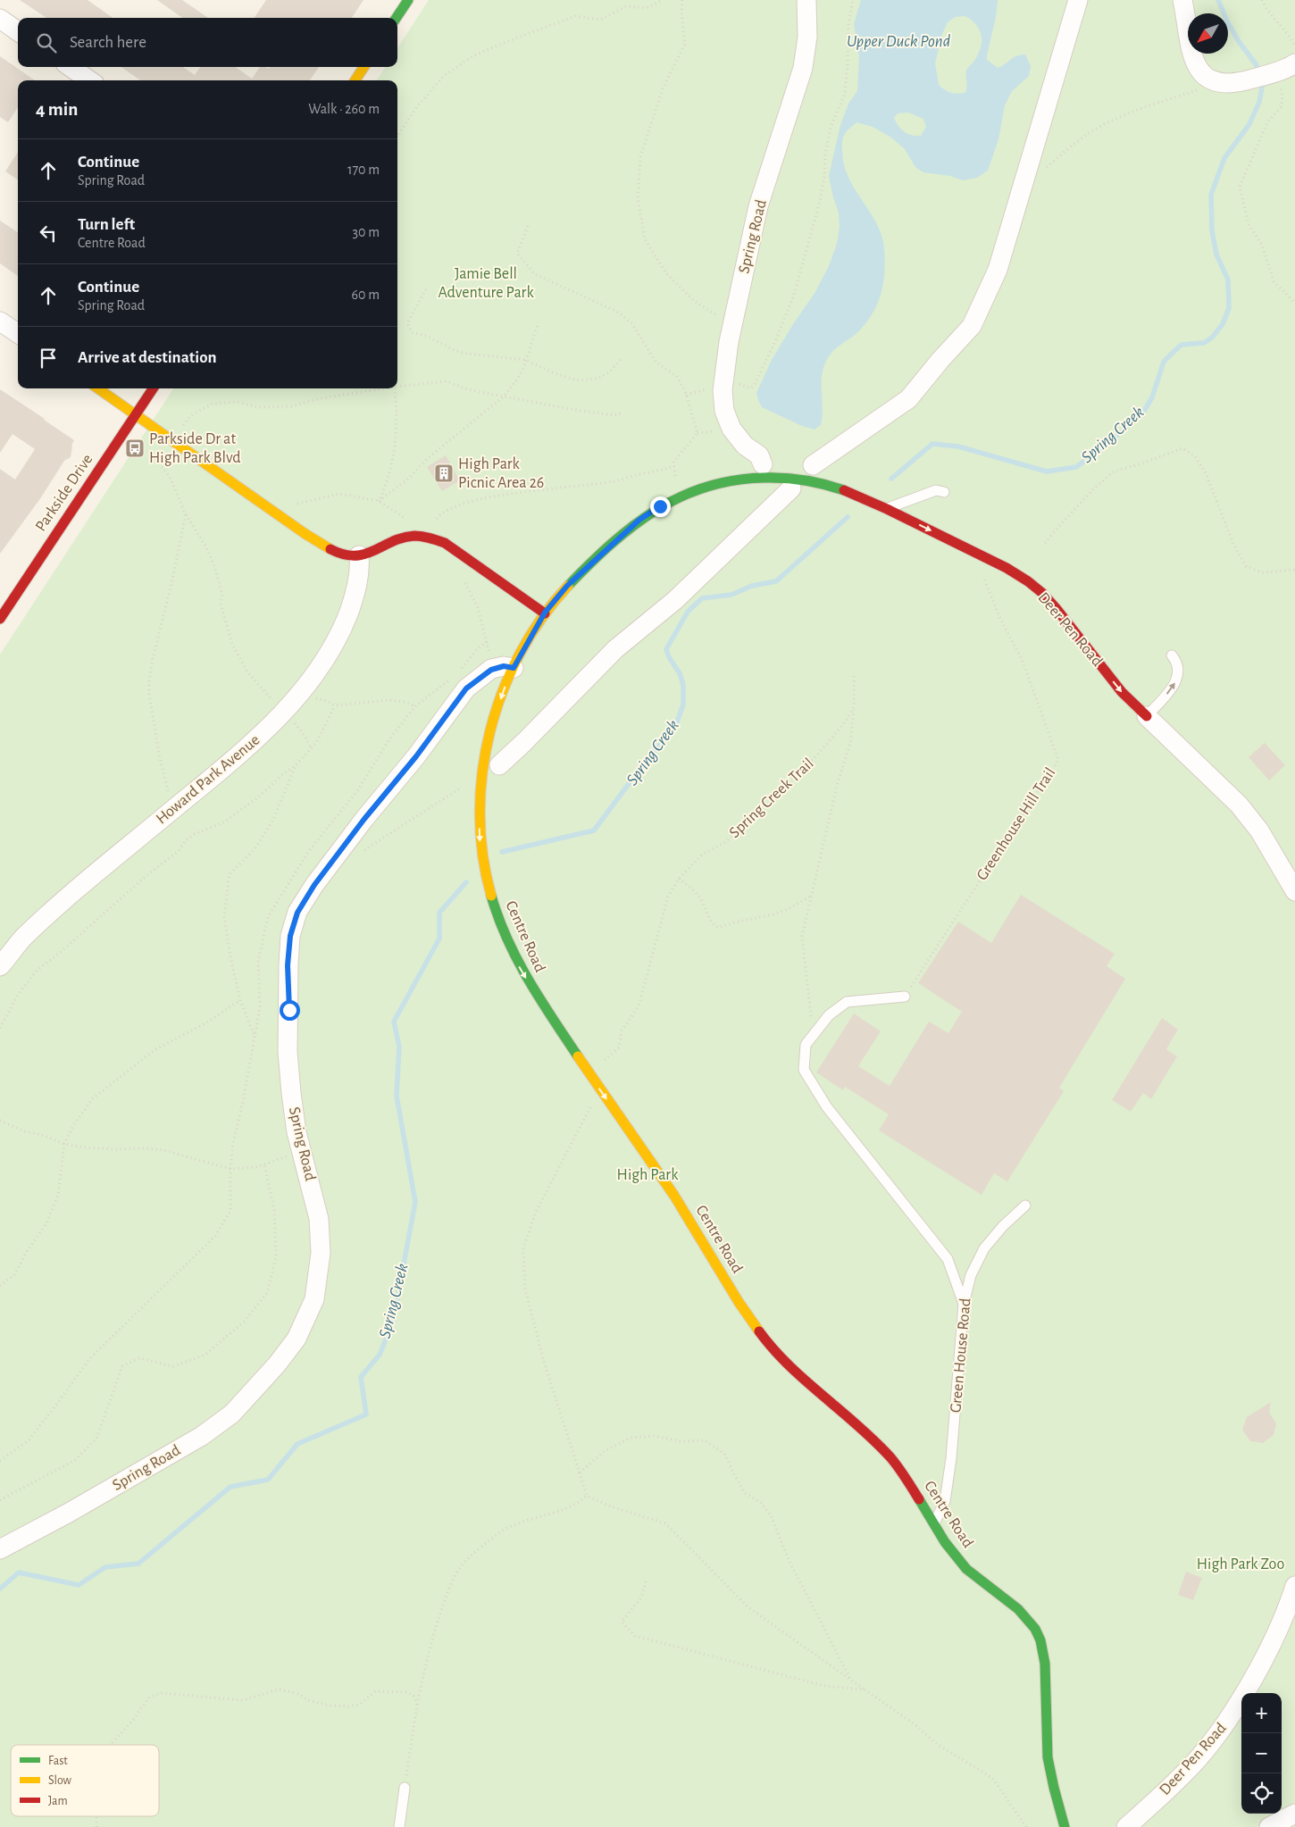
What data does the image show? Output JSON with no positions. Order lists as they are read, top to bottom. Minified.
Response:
{"streets":{"street":["Spring Road","Parkside Drive","Deer Pen Road","Howard Park Avenue","Centre Road"],"lane":["Green House Road"],"path":["Spring Creek Trail","Greenhouse Hill Trail"]},"crossings":[["Spring Road","Deer Pen Road"],["Spring Road","Centre Road"],["Spring Creek Trail","Centre Road"],["Centre Road","Green House Road"]],"one_way":["Centre Road"],"water":["Upper Duck Pond","Spring Creek"],"parks":["Jamie Bell Adventure Park","High Park","High Park Zoo"],"places":{"bus stop":["Parkside Dr at High Park Blvd"],"building":["High Park Picnic Area 26"]},"legend":["Fast","Slow","Jam"],"north":"bottom left","page":{"search":"Search here","heading":["4 min","Walk · 260 m"],"list":[["Continue","Spring Road","170 m"],["Turn left","Centre Road","30 m"],["Continue","Spring Road","60 m"],"Arrive at destination"],"map_buttons":["+","−"]}}
